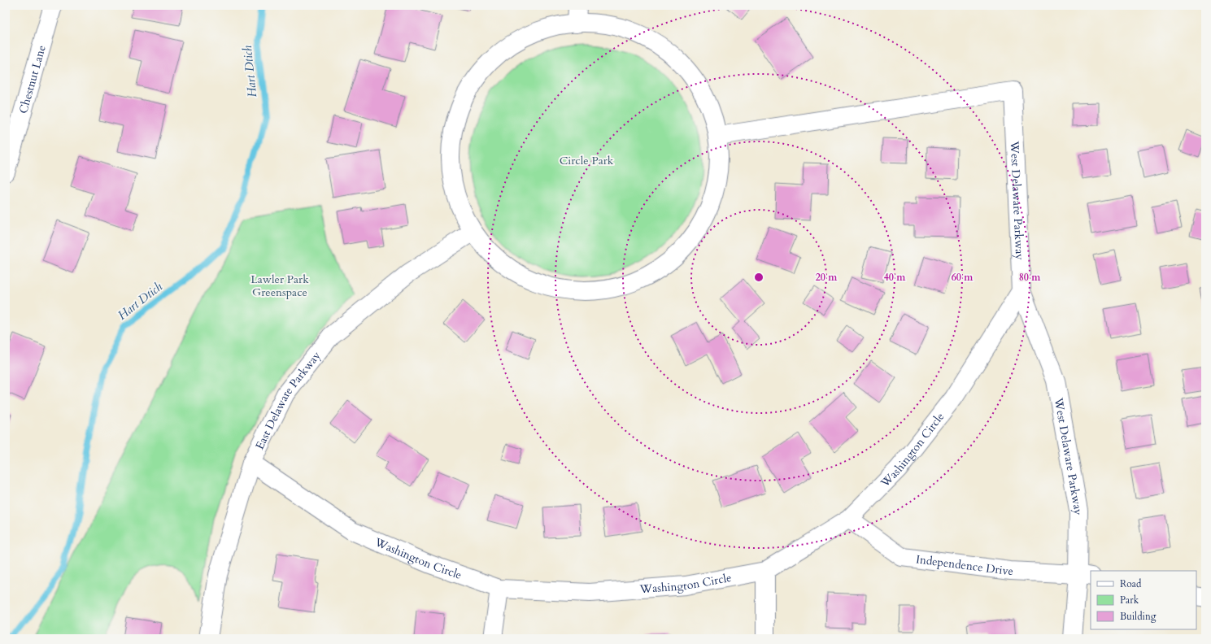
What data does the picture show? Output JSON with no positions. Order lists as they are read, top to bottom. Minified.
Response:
{"streets":{"street":["Chestnut Lane","West Delaware Parkway","East Delaware Parkway","Washington Circle","Independence Drive"]},"crossings":[["West Delaware Parkway","Washington Circle"],["West Delaware Parkway","Independence Drive"],["East Delaware Parkway","Washington Circle"],["Washington Circle","Independence Drive"]],"water":["Hart Dtich"],"parks":["Circle Park","Lawler Park Greenspace"],"legend":["Road","Park","Building"],"rings":["20 m","40 m","60 m","80 m"]}
